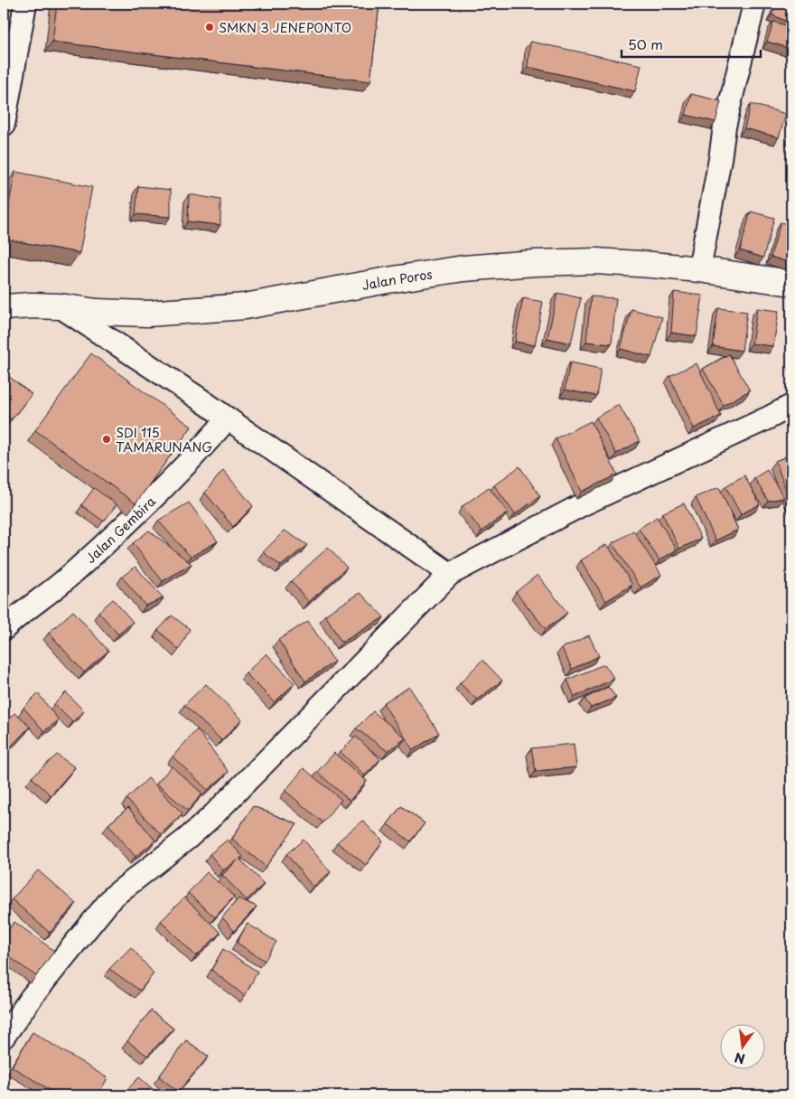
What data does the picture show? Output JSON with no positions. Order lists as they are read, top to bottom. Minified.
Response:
{"streets":{"main road":["Jalan Poros"],"street":["Jalan Gembira"]},"places":["SMKN 3 JENEPONTO","SDI 115 TAMARUNANG"],"scale_bar":"50 m","north":"bottom"}
